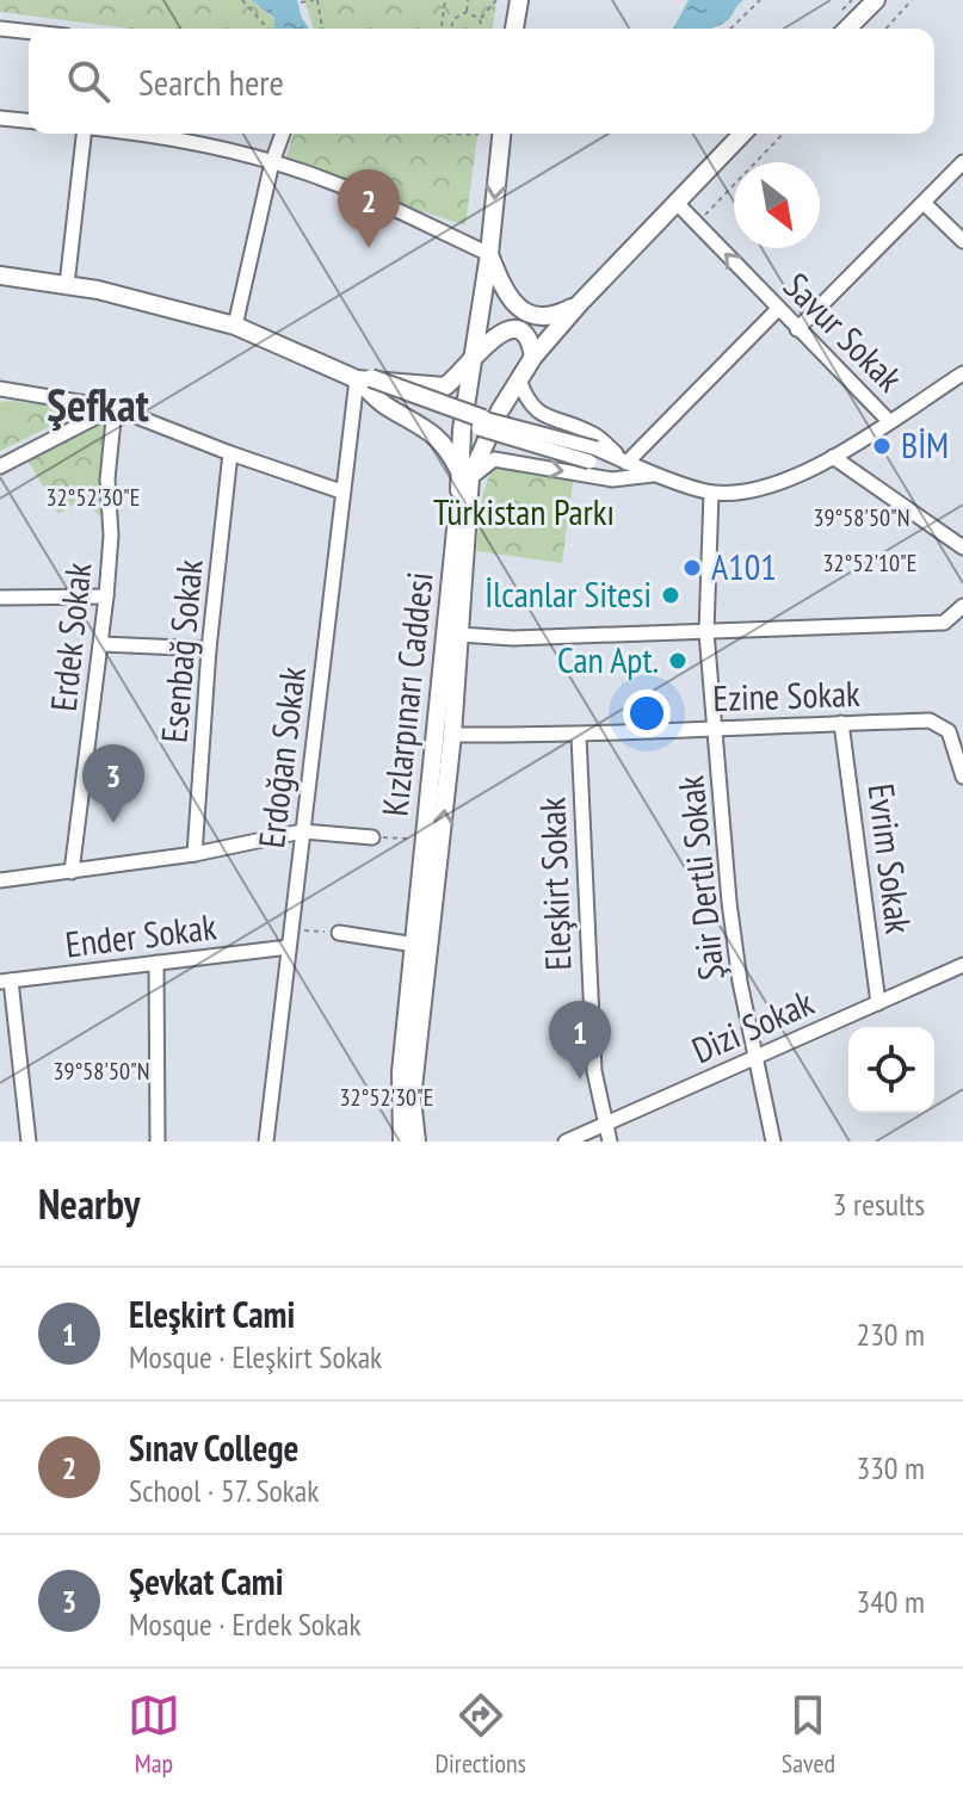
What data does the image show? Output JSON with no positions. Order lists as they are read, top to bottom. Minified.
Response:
{"streets":{"main road":["Kızlarpınarı Caddesi"],"street":["Savur Sokak","Erdek Sokak","Esenbağ Sokak","Ezine Sokak","Erdoğan Sokak","Evrim Sokak","Şair Dertli Sokak","Eleşkirt Sokak","Ender Sokak","Dizi Sokak"]},"crossings":[["Savur Sokak","Kızlarpınarı Caddesi"],["Kızlarpınarı Caddesi","Ezine Sokak"],["Ezine Sokak","Evrim Sokak"],["Ezine Sokak","Şair Dertli Sokak"],["Ezine Sokak","Eleşkirt Sokak"],["Erdoğan Sokak","Ender Sokak"],["Evrim Sokak","Dizi Sokak"],["Şair Dertli Sokak","Dizi Sokak"],["Eleşkirt Sokak","Dizi Sokak"]],"one_way":["Savur Sokak"],"districts":["Şefkat"],"parks":["Türkistan Parkı"],"places":["BİM","A101","İlcanlar Sitesi","Can Apt."],"north":"bottom right","page":{"search":"Search here","pins":["2","3","1"],"heading":["Nearby","3 results"],"list":[{"mark":"1","name":"Eleşkirt Cami","note":"Mosque · Eleşkirt Sokak","value":"230 m"},{"mark":"2","name":"Sınav College","note":"School · 57. Sokak","value":"330 m"},{"mark":"3","name":"Şevkat Cami","note":"Mosque · Erdek Sokak","value":"340 m"}],"nav":["Map","Directions","Saved"]},"coordinates":["32°52'30\"E","39°58'50\"N","32°52'10\"E"]}
